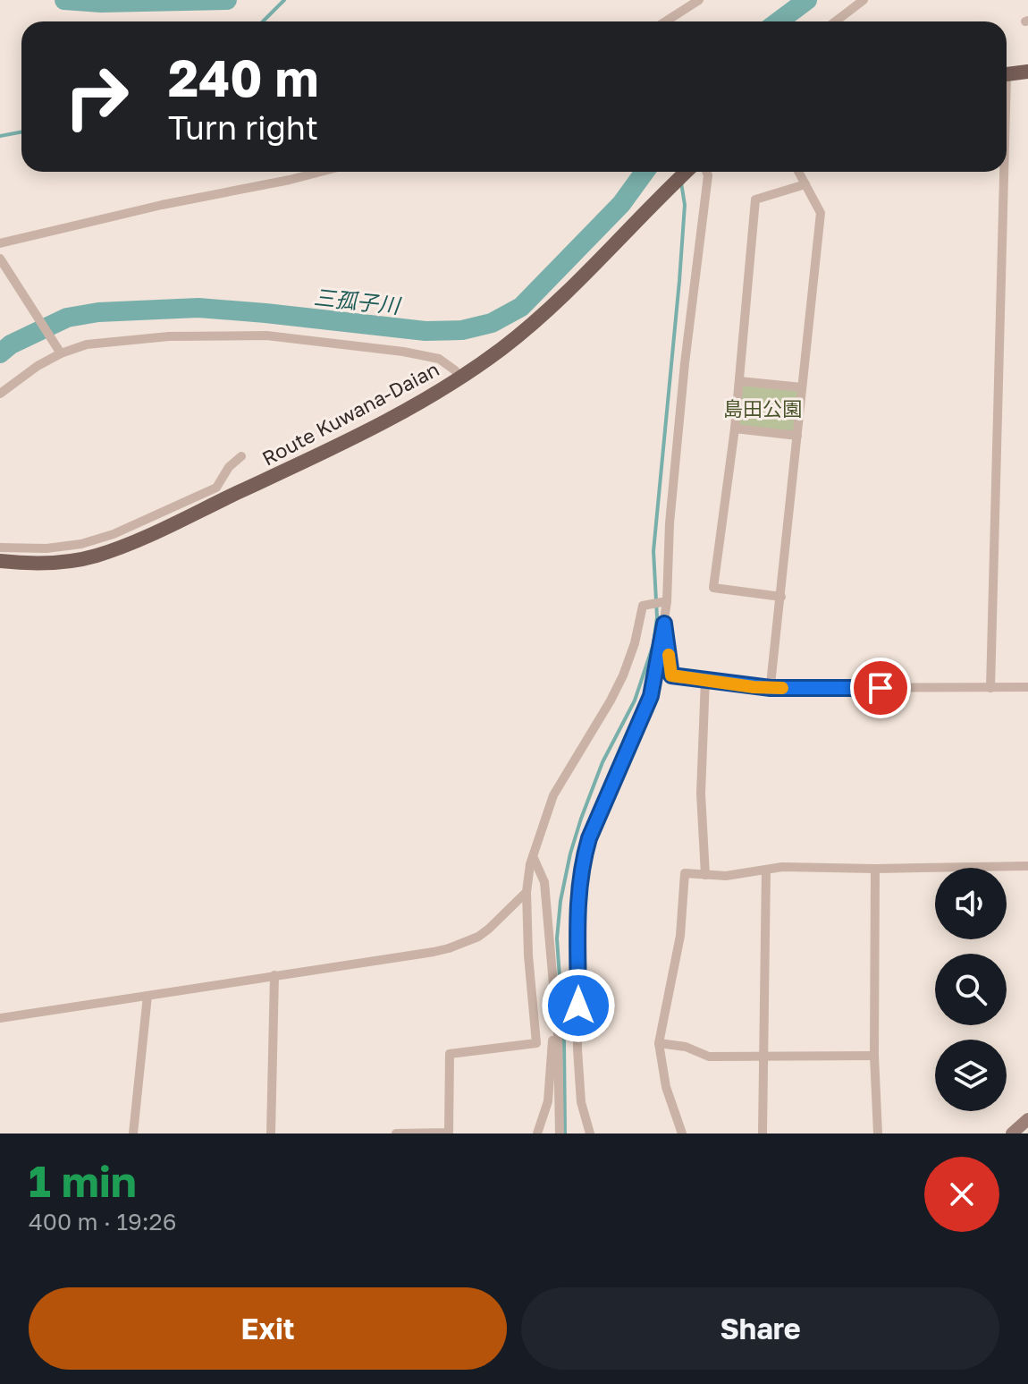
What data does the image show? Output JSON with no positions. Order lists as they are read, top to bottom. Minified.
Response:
{"streets":{"main road":["Route Kuwana-Daian"]},"water":["三孤子川"],"parks":["島田公園"],"page":{"turn":["240 m","Turn right"],"heading":["1 min","400 m · 19:26"],"buttons":["Exit","Share"]}}
